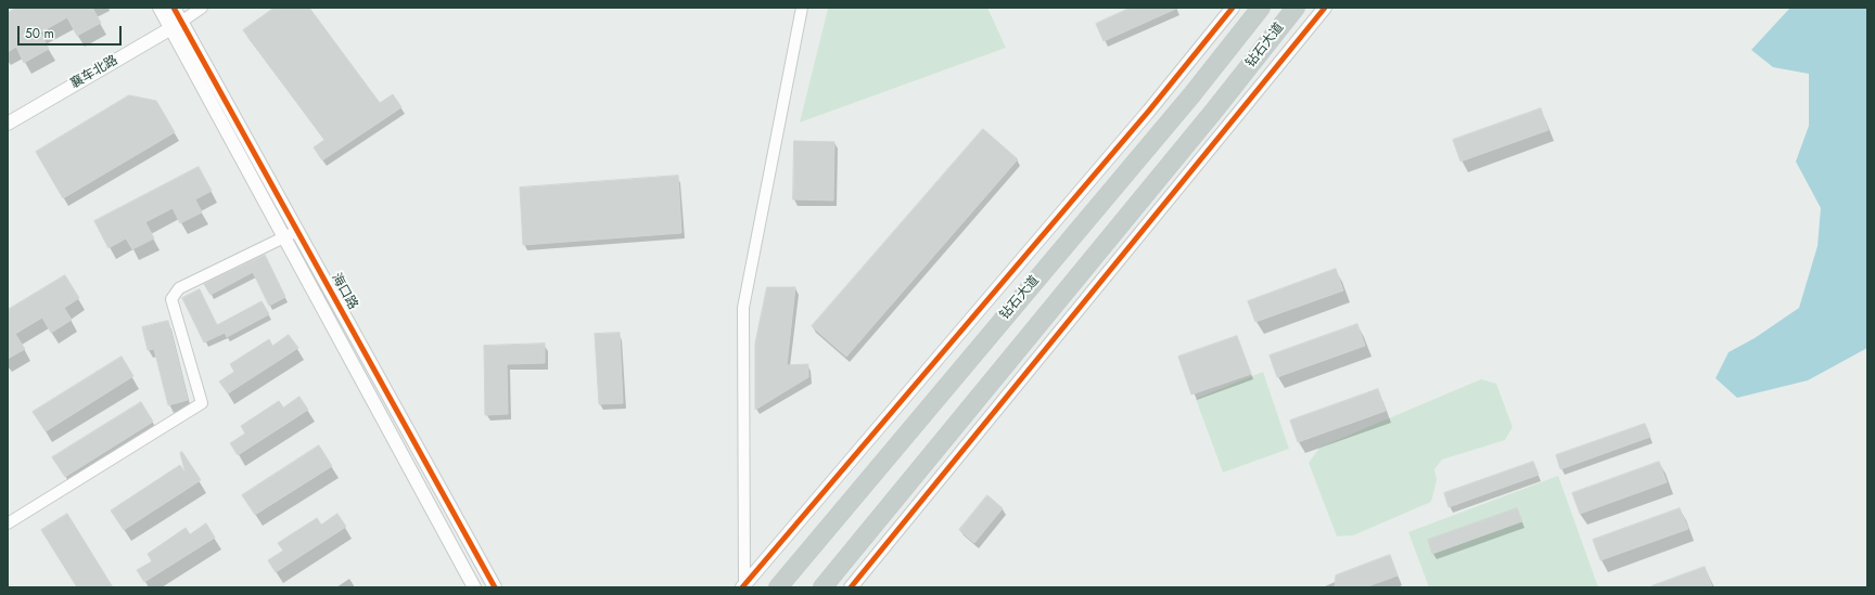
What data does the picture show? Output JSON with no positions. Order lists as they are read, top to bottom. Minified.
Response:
{"streets":{"highway":["钻石大道"],"street":["襄车北路","海口路"]},"crossings":[["襄车北路","海口路"]],"scale_bar":"50 m"}
